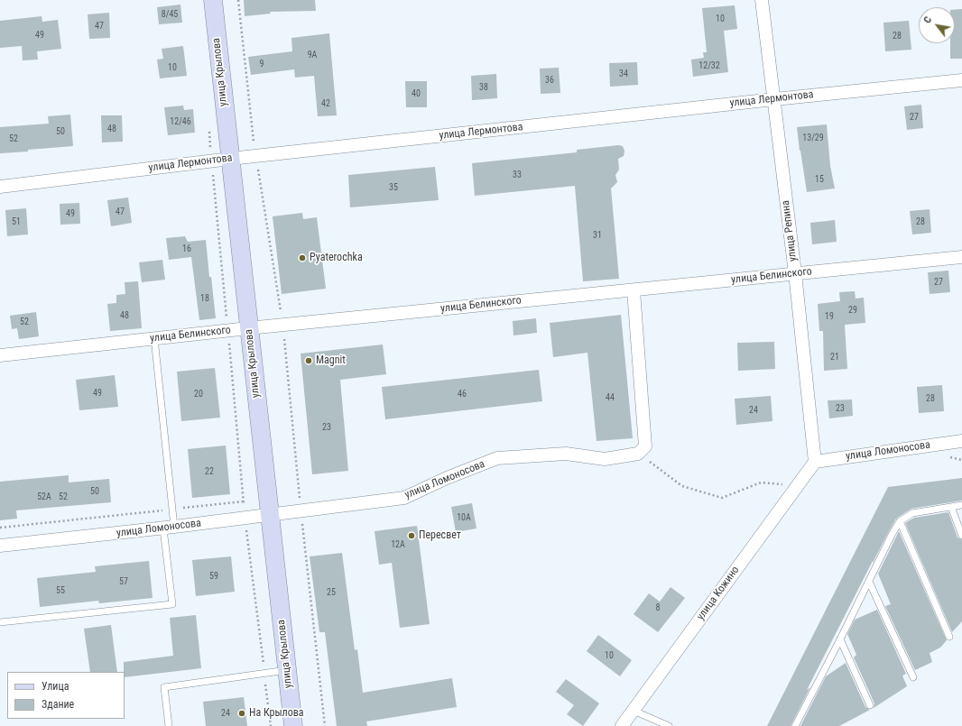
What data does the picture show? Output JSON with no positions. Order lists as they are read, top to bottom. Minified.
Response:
{"streets":{"main road":["улица Крылова"],"street":["улица Лермонтова","улица Репина","улица Белинского","улица Ломоносова","улица Кожино"]},"crossings":[["улица Крылова","улица Лермонтова"],["улица Крылова","улица Белинского"],["улица Крылова","улица Ломоносова"],["улица Лермонтова","улица Репина"],["улица Репина","улица Белинского"],["улица Репина","улица Ломоносова"],["улица Репина","улица Кожино"],["улица Ломоносова","улица Кожино"]],"places":["Pyaterochka","Magnit","Пересвет","На Крылова"],"house_numbers":["8/45","10","47","49","28","9А","9","12/32","10","34","36","38","40","42","27","12/46","48","50","13/29","52","33","15","35","47","49","51","28","31","16","27","18","29","48","19","52","21","49","20","46","44","28","23","24","23","22","50","52А","52","10А","12А","59","57","55","25","8","10","24"],"legend":["Улица","Здание"],"north":"top left"}
